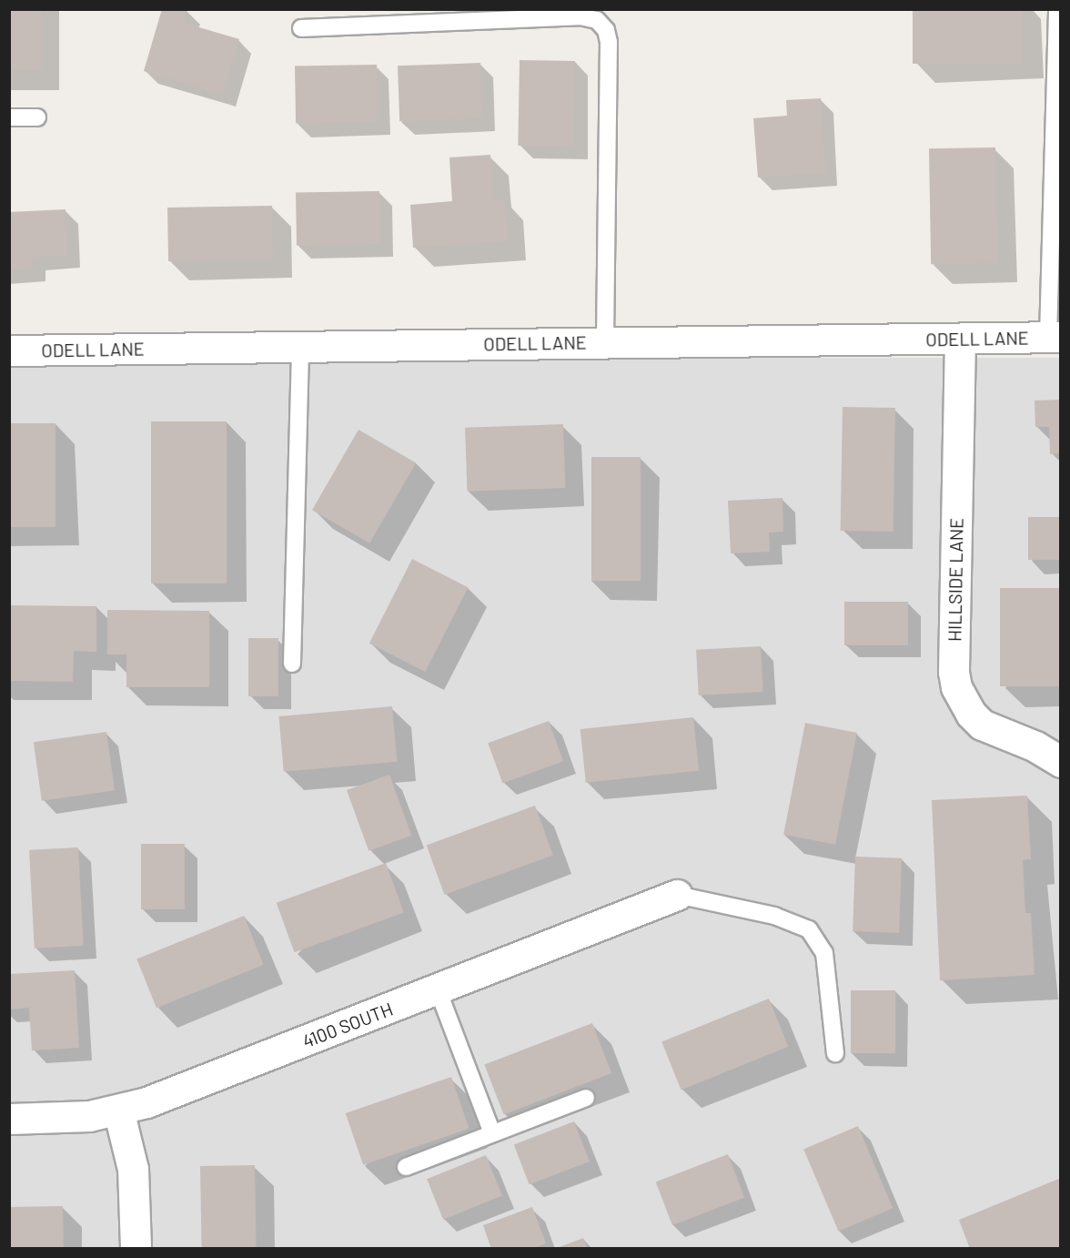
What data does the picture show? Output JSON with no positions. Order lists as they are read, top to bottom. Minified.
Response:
{"streets":{"street":["ODELL LANE","HILLSIDE LANE","4100 SOUTH"]},"crossings":[["ODELL LANE","HILLSIDE LANE"]]}
